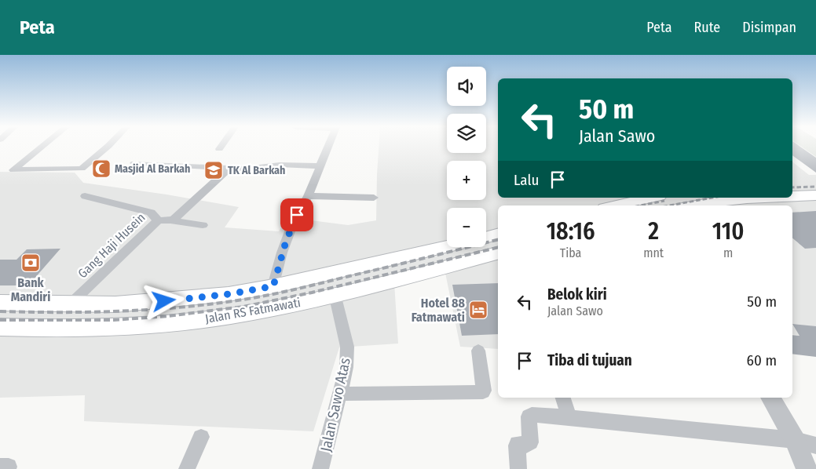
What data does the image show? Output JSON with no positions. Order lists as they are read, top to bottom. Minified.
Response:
{"streets":{"main road":["Jalan RS Fatmawati"],"street":["Gang Haji Husein","Jalan Sawo Atas"]},"crossings":[["Gang Haji Husein","Jalan RS Fatmawati"],["Jalan RS Fatmawati","Jalan Sawo Atas"]],"places":{"mosque":["Masjid Al Barkah"],"school or university":["TK Al Barkah"],"bank":["Bank Mandiri"],"hotel":["Hotel 88 Fatmawati"]},"page":{"header":"Peta","nav":["Peta","Rute","Disimpan"],"map_buttons":["+","−"],"turn":["50 m","Jalan Sawo"],"then":"Lalu","eta":["18:16","Tiba","2","mnt","110","m"],"list":[{"name":"Belok kiri","note":"Jalan Sawo","value":"50 m"},{"name":"Tiba di tujuan","value":"60 m"}]}}
